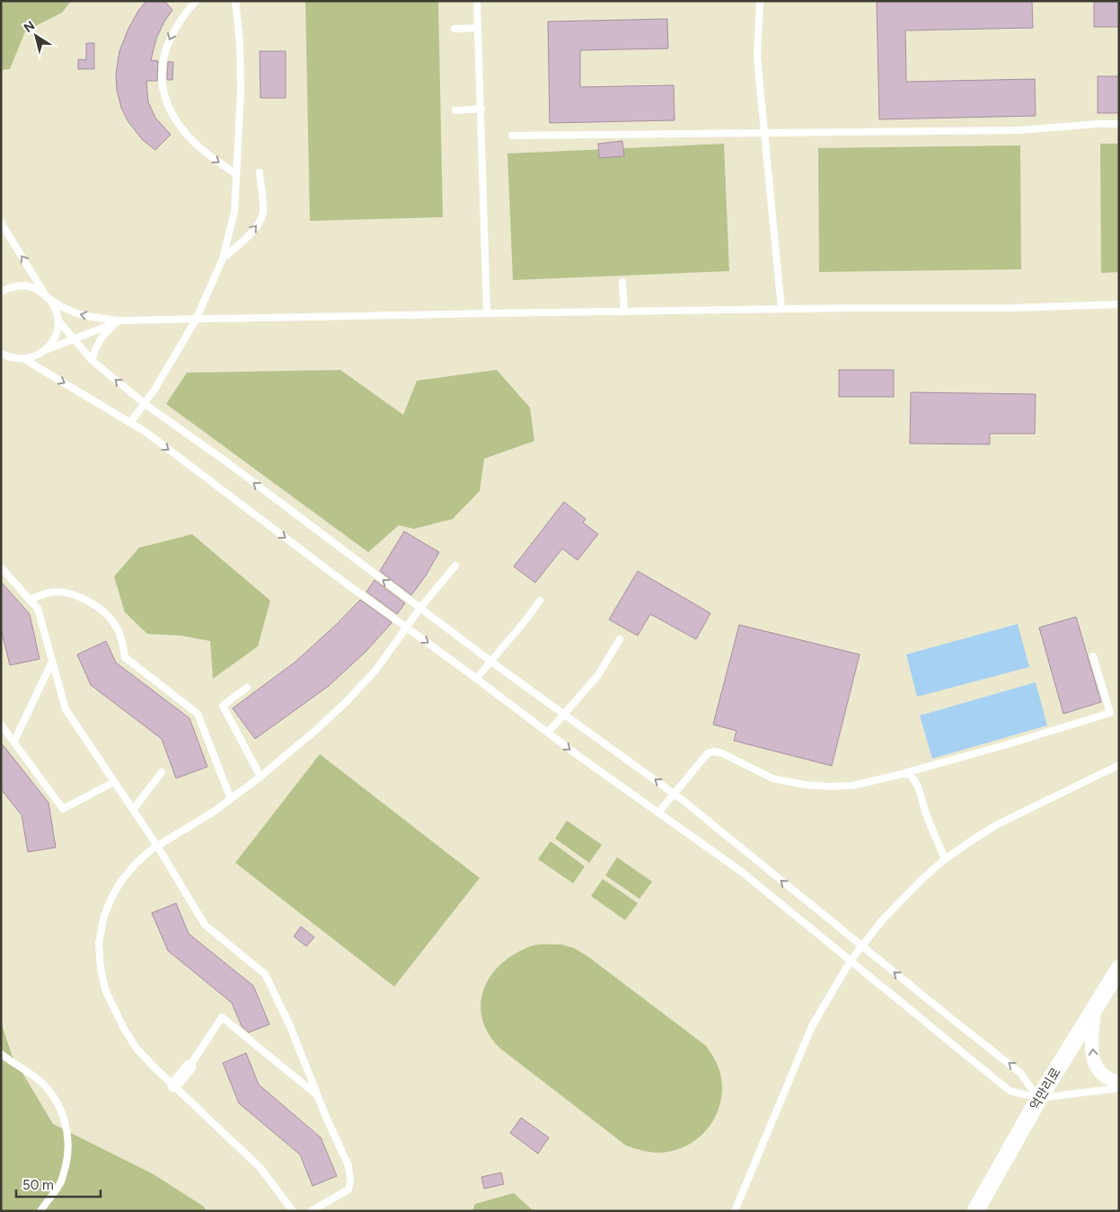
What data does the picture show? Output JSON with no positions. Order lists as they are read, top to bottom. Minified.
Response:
{"streets":{"street":["억만리로"]},"scale_bar":"50 m","north":"top left"}
